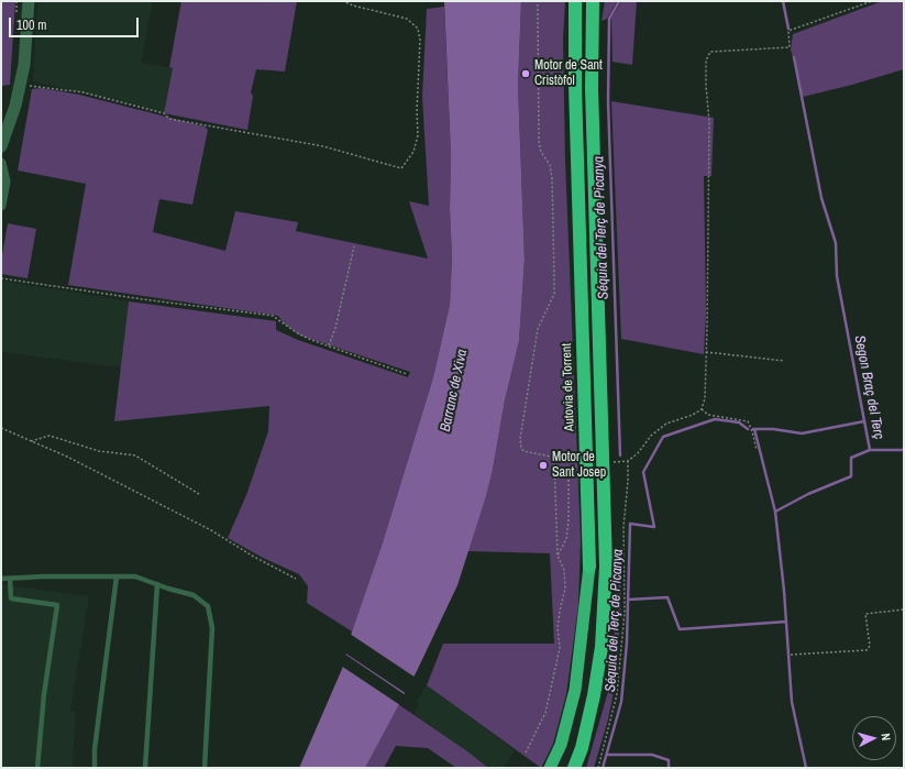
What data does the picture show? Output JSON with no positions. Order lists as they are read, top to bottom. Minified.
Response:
{"streets":{"highway":["Autovia de Torrent"]},"water":["Séquia del Terç de Picanya","Segon Braç del Terç","Barranc de Xiva"],"places":["Motor de Sant Cristòfol","Motor de Sant Josep"],"scale_bar":"100 m","north":"right"}
